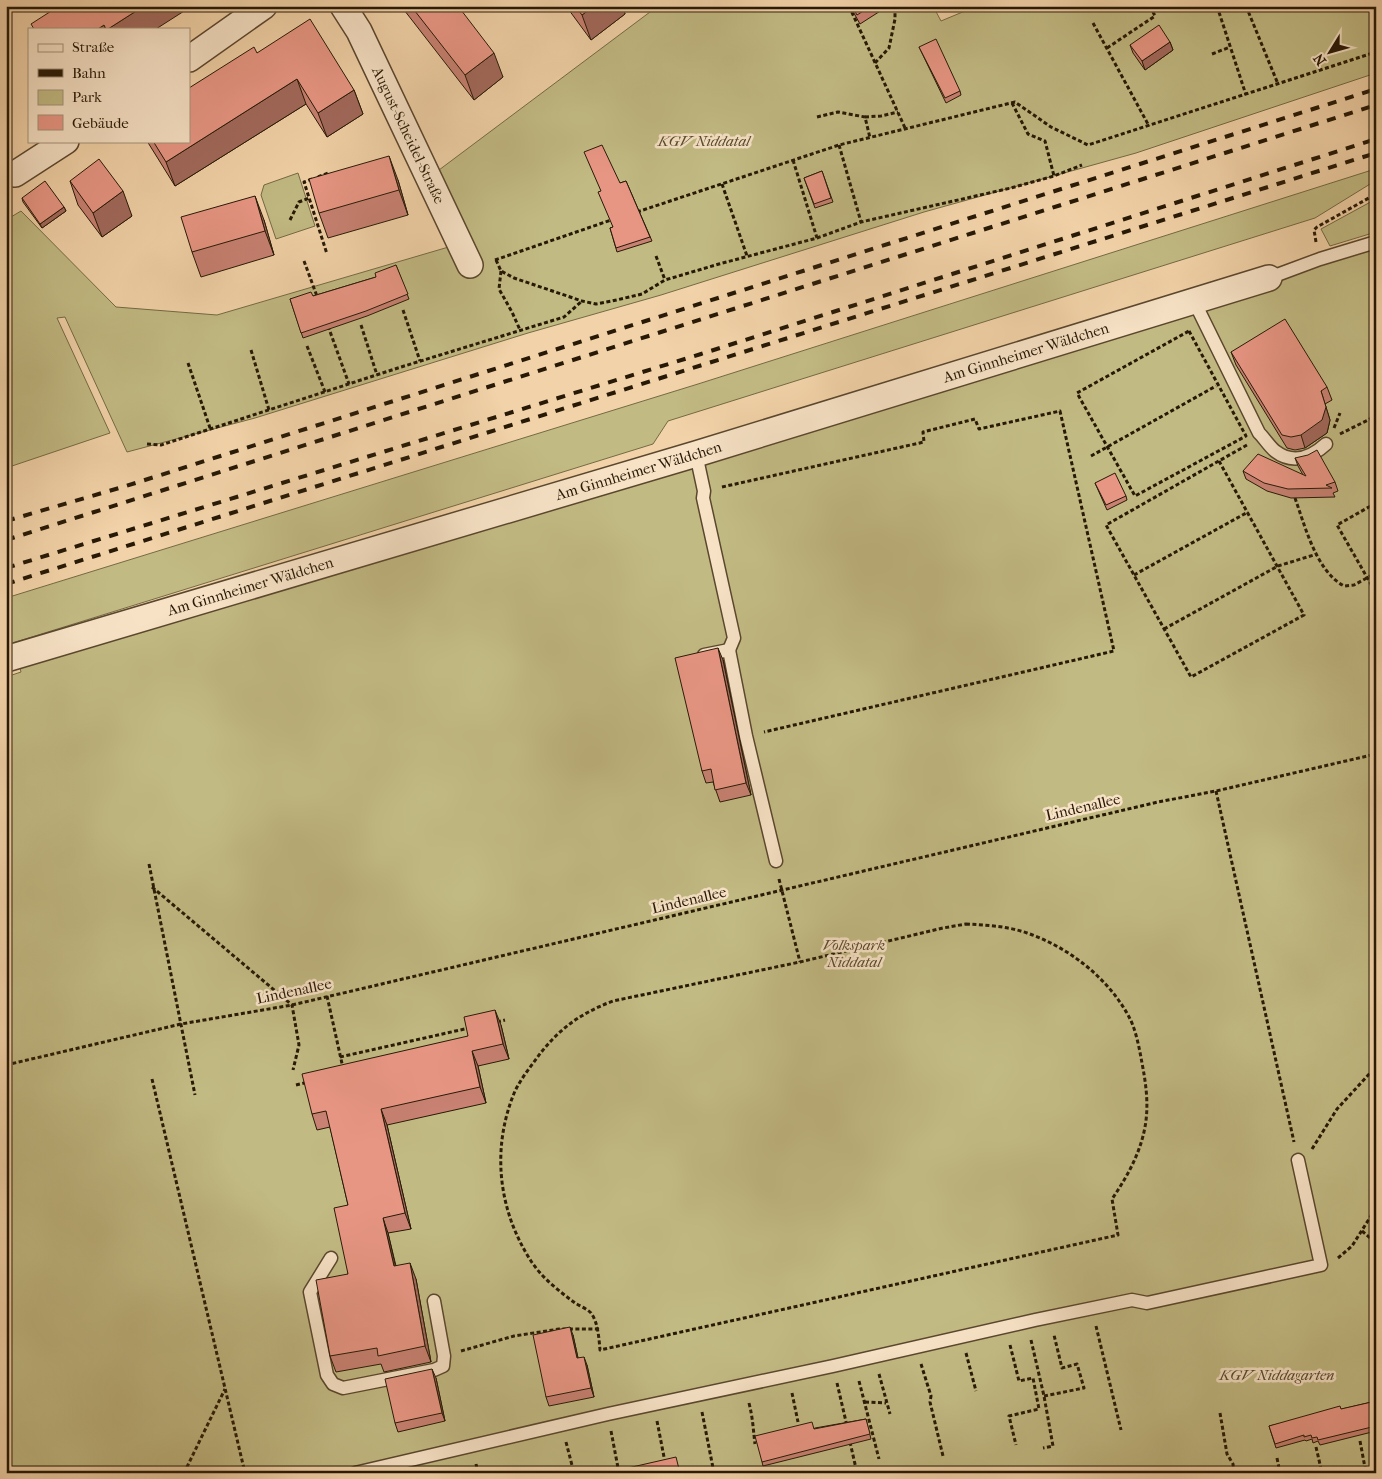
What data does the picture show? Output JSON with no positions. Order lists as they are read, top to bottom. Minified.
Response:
{"streets":{"street":["August-Scheidel-Straße","Am Ginnheimer Wäldchen"],"path":["Lindenallee"]},"parks":["KGV Niddatal","Volkspark Niddatal","KGV Niddagarten"],"legend":["Straße","Bahn","Park","Gebäude"],"north":"bottom left"}
